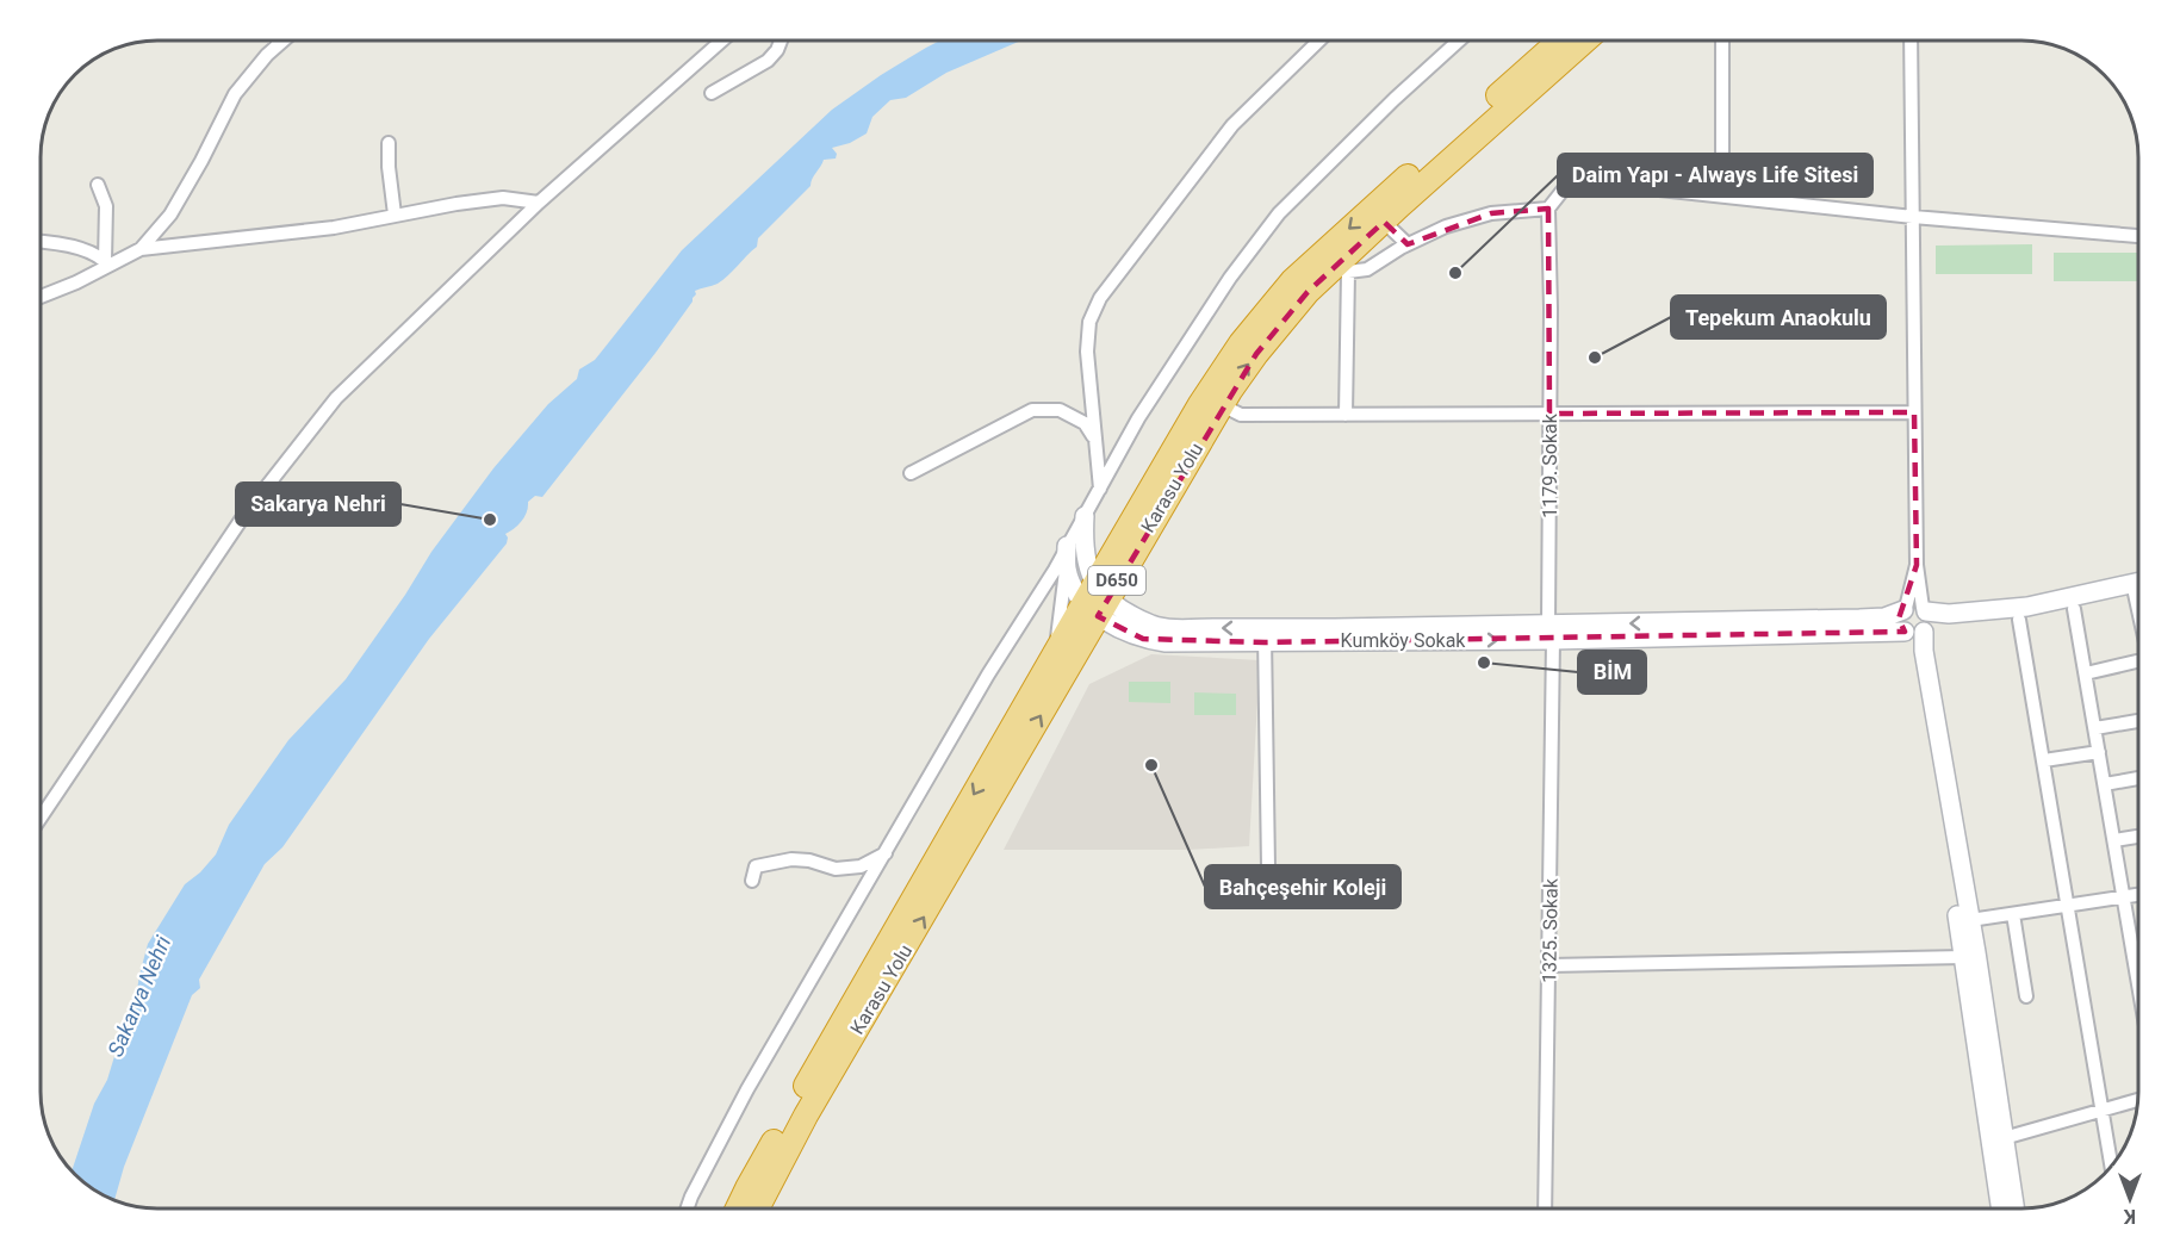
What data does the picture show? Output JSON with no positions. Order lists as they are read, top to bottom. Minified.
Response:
{"streets":{"highway":["Karasu Yolu","D650"],"street":["1179. Sokak","Kumköy Sokak","1325. Sokak"]},"crossings":[["1179. Sokak","Kumköy Sokak"],["1179. Sokak","1325. Sokak"],["Karasu Yolu","Kumköy Sokak"],["Kumköy Sokak","1325. Sokak"]],"water":["Sakarya Nehri"],"places":["Daim Yapı - Always Life Sitesi","Tepekum Anaokulu","Sakarya Nehri","BİM","Bahçeşehir Koleji"],"north":"bottom"}
